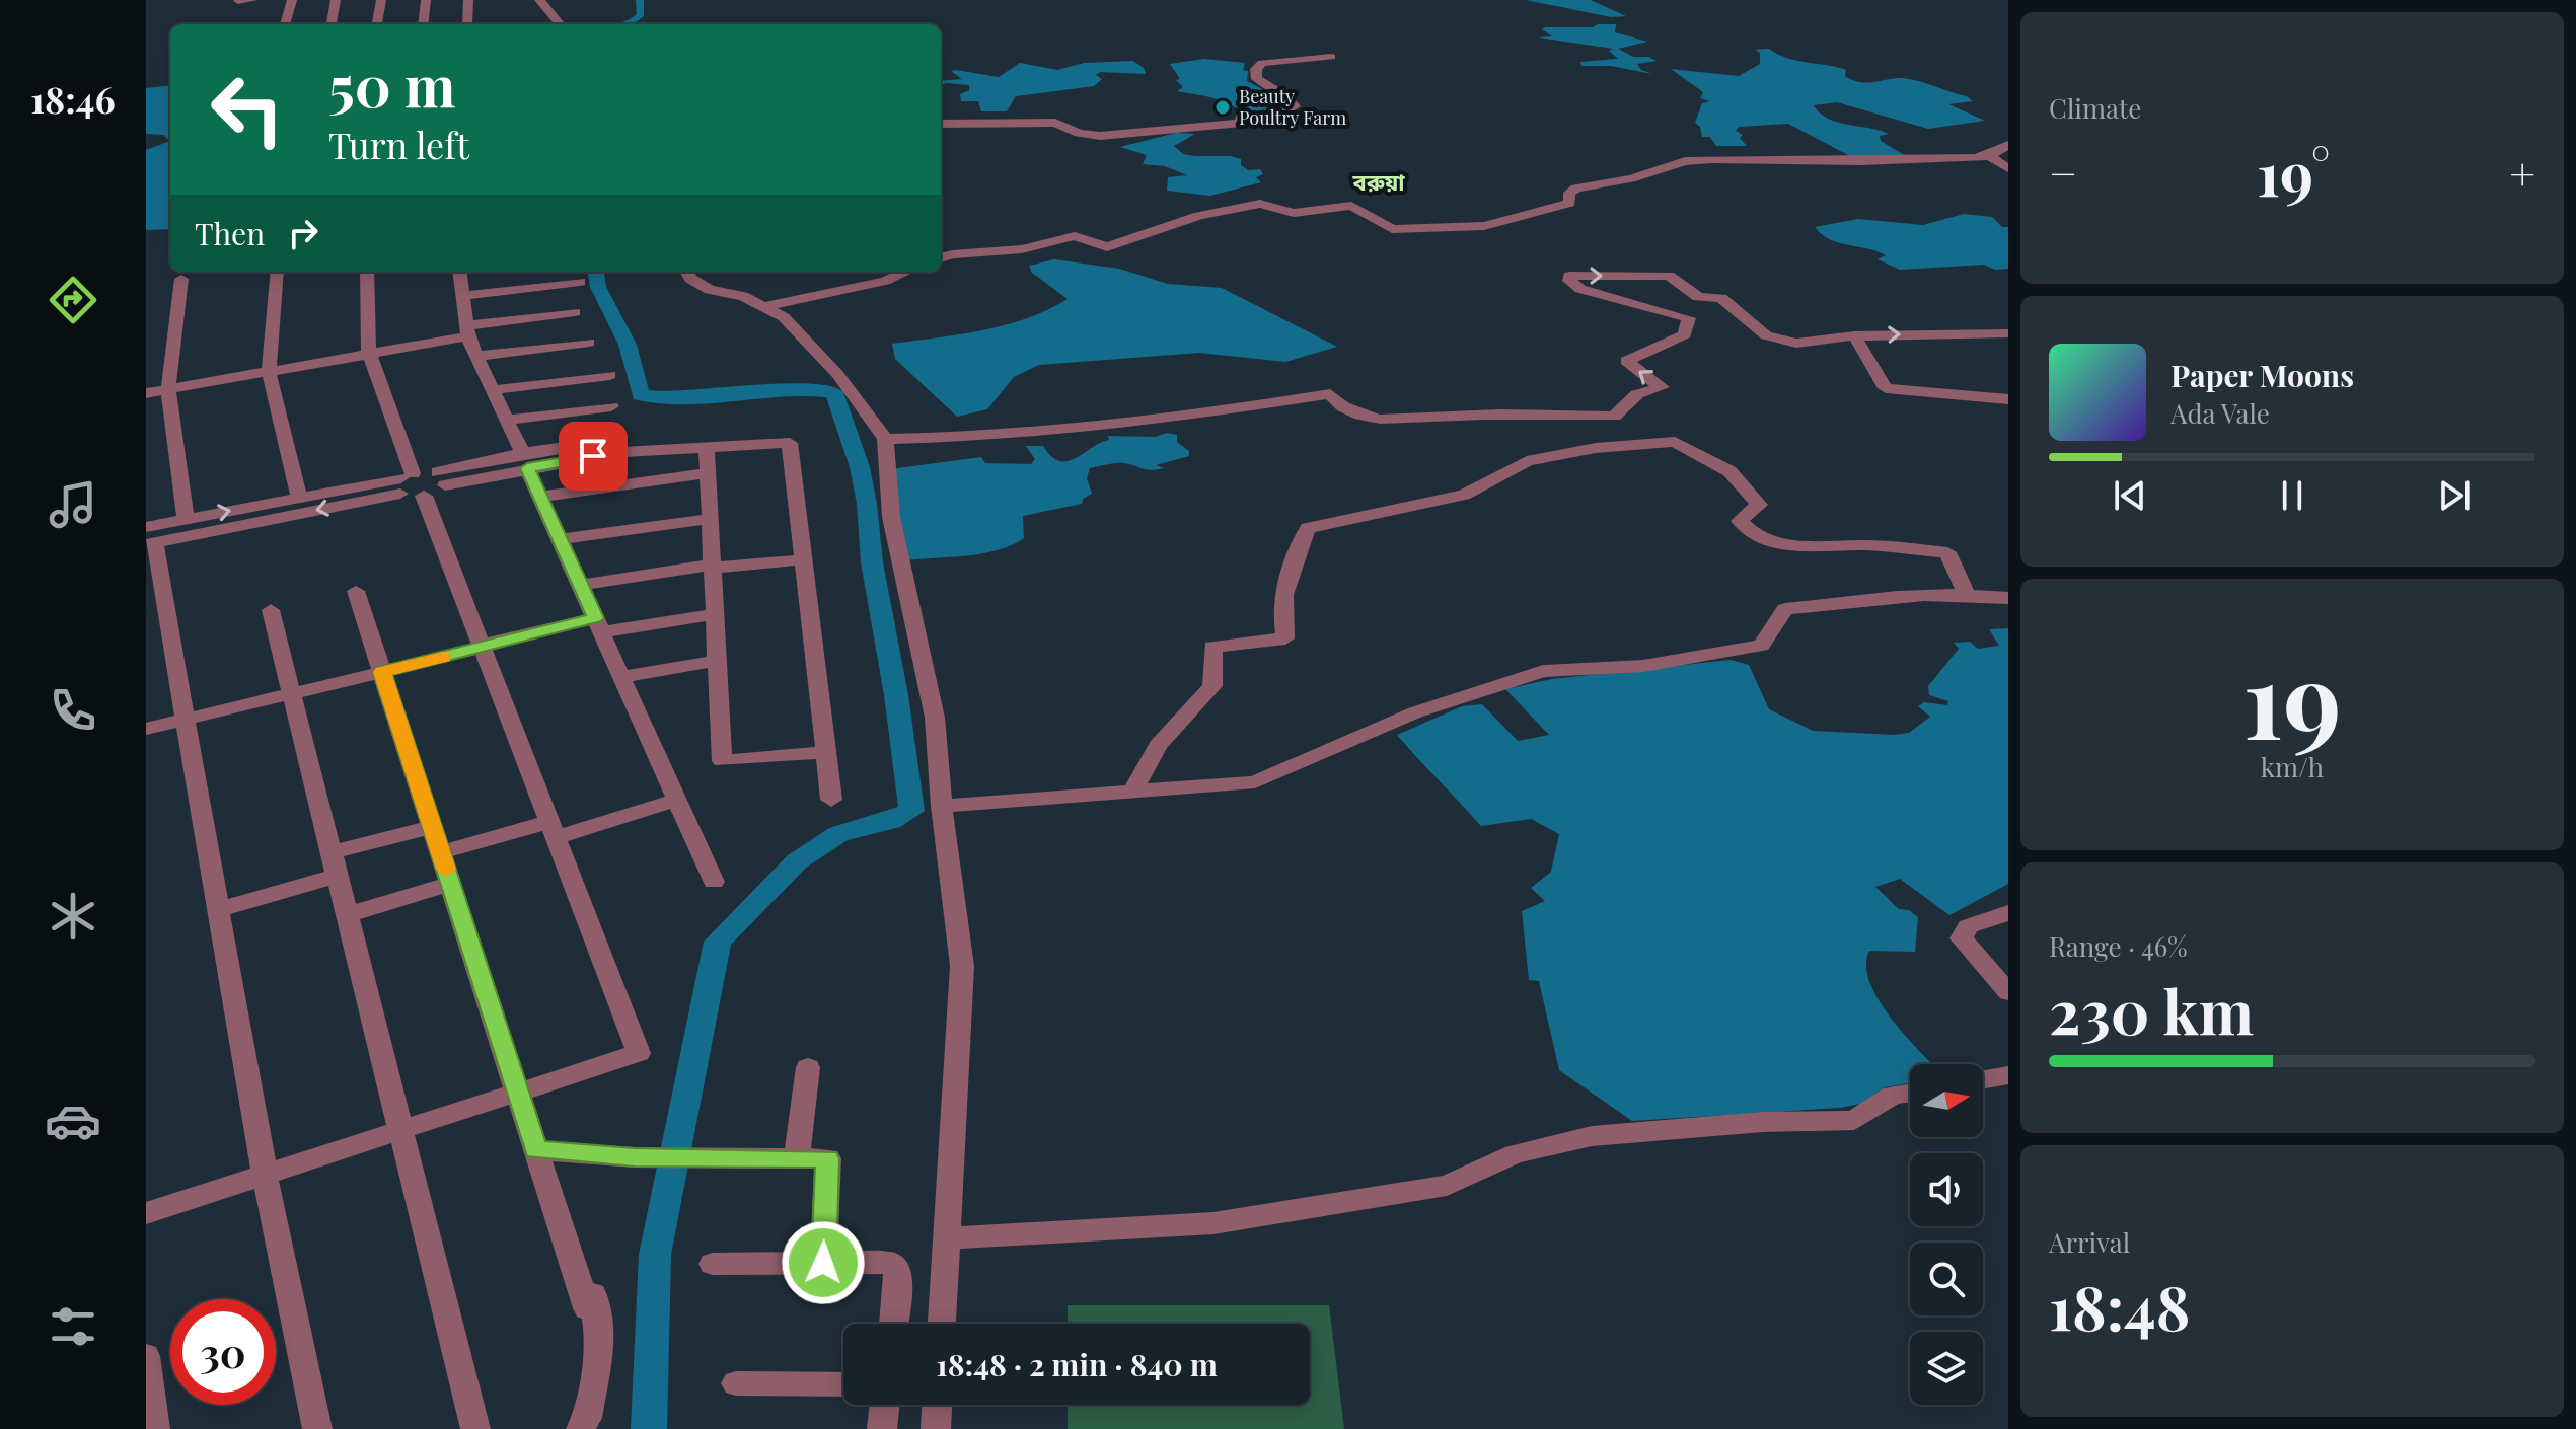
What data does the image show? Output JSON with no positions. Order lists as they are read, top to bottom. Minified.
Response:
{"districts":["বরুয়া"],"places":["Beauty Poultry Farm"],"north":"right","page":{"tabs":"18:46","tile":["Climate",["19","km/h"],["Range · 46%","230 km"],["Arrival","18:48"]],"turn":["50 m","Turn left"],"heat":["−","19°","+"],"then":"Then","song":["Paper Moons","Ada Vale"],"limit":"30","trip":"18:48 · 2 min · 840 m"}}
